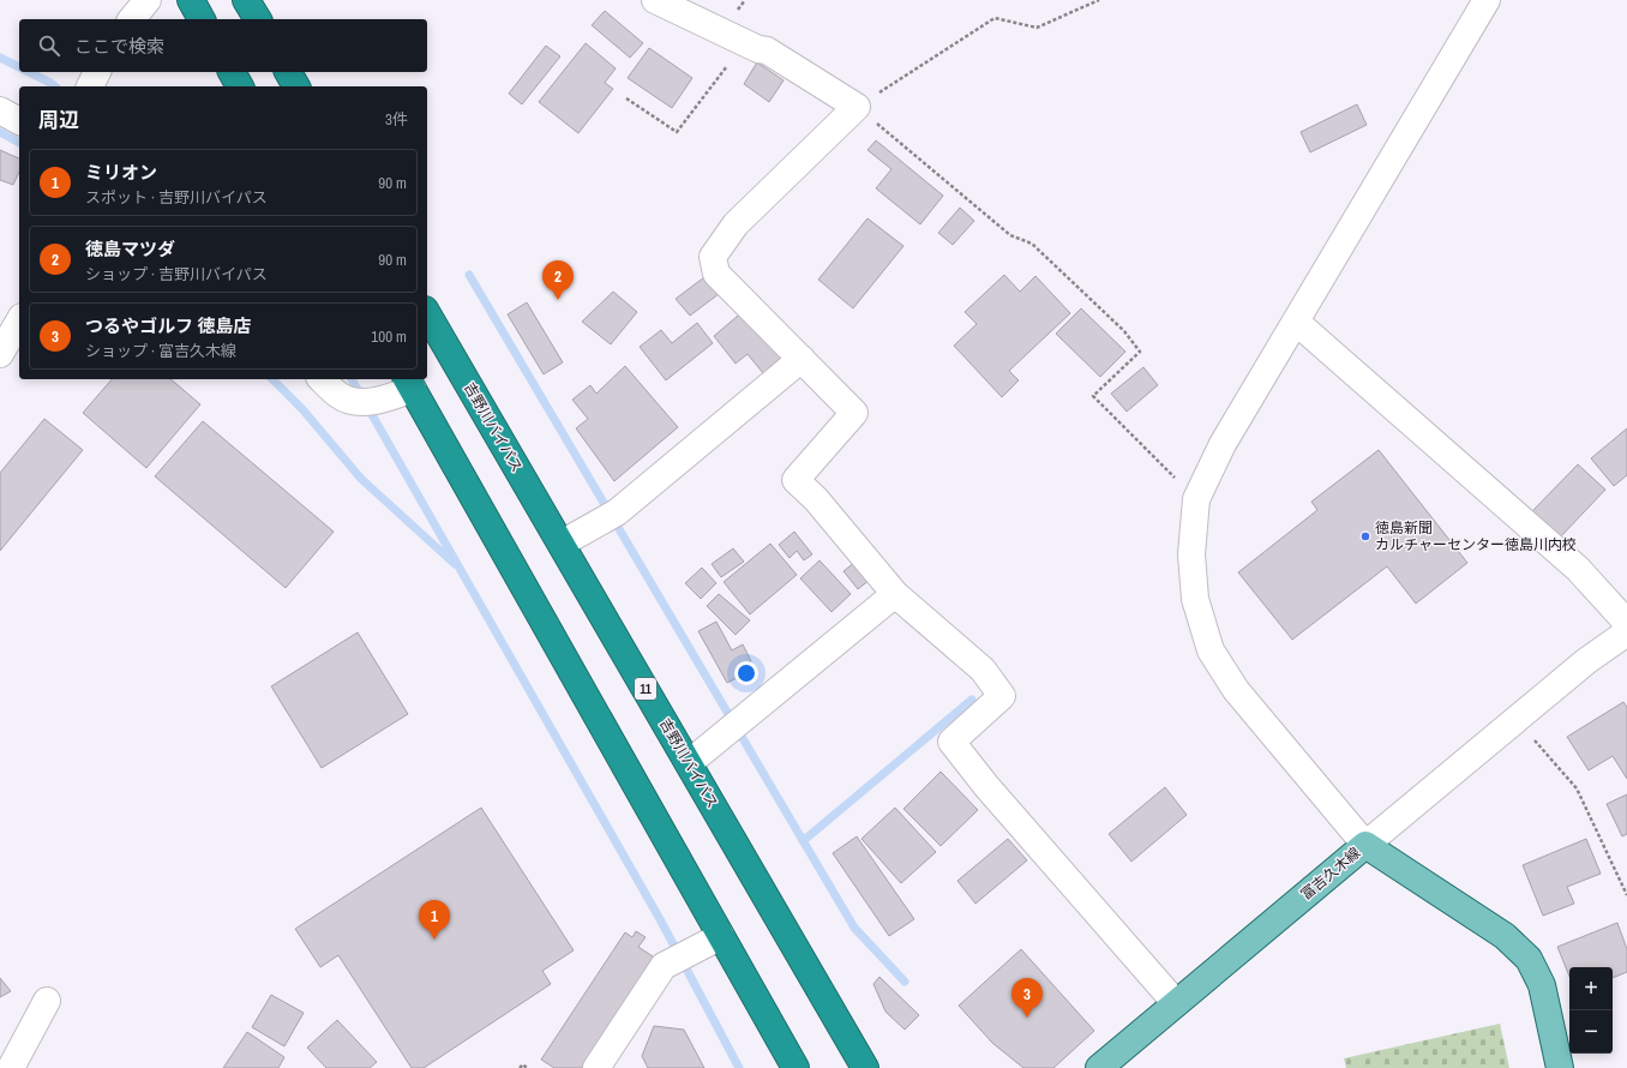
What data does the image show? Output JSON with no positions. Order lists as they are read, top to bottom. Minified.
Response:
{"streets":{"highway":["吉野川バイパス","11"],"main road":["富吉久木線"]},"places":["徳島新聞 カルチャーセンター徳島川内校"],"page":{"search":"ここで検索","heading":["周辺","3件"],"list":[{"mark":"1","name":"ミリオン","note":"スポット · 吉野川バイパス","value":"90 m"},{"mark":"2","name":"徳島マツダ","note":"ショップ · 吉野川バイパス","value":"90 m"},{"mark":"3","name":"つるやゴルフ 徳島店","note":"ショップ · 富吉久木線","value":"100 m"}],"pins":["2","1","3"],"map_buttons":["+","−"]}}
